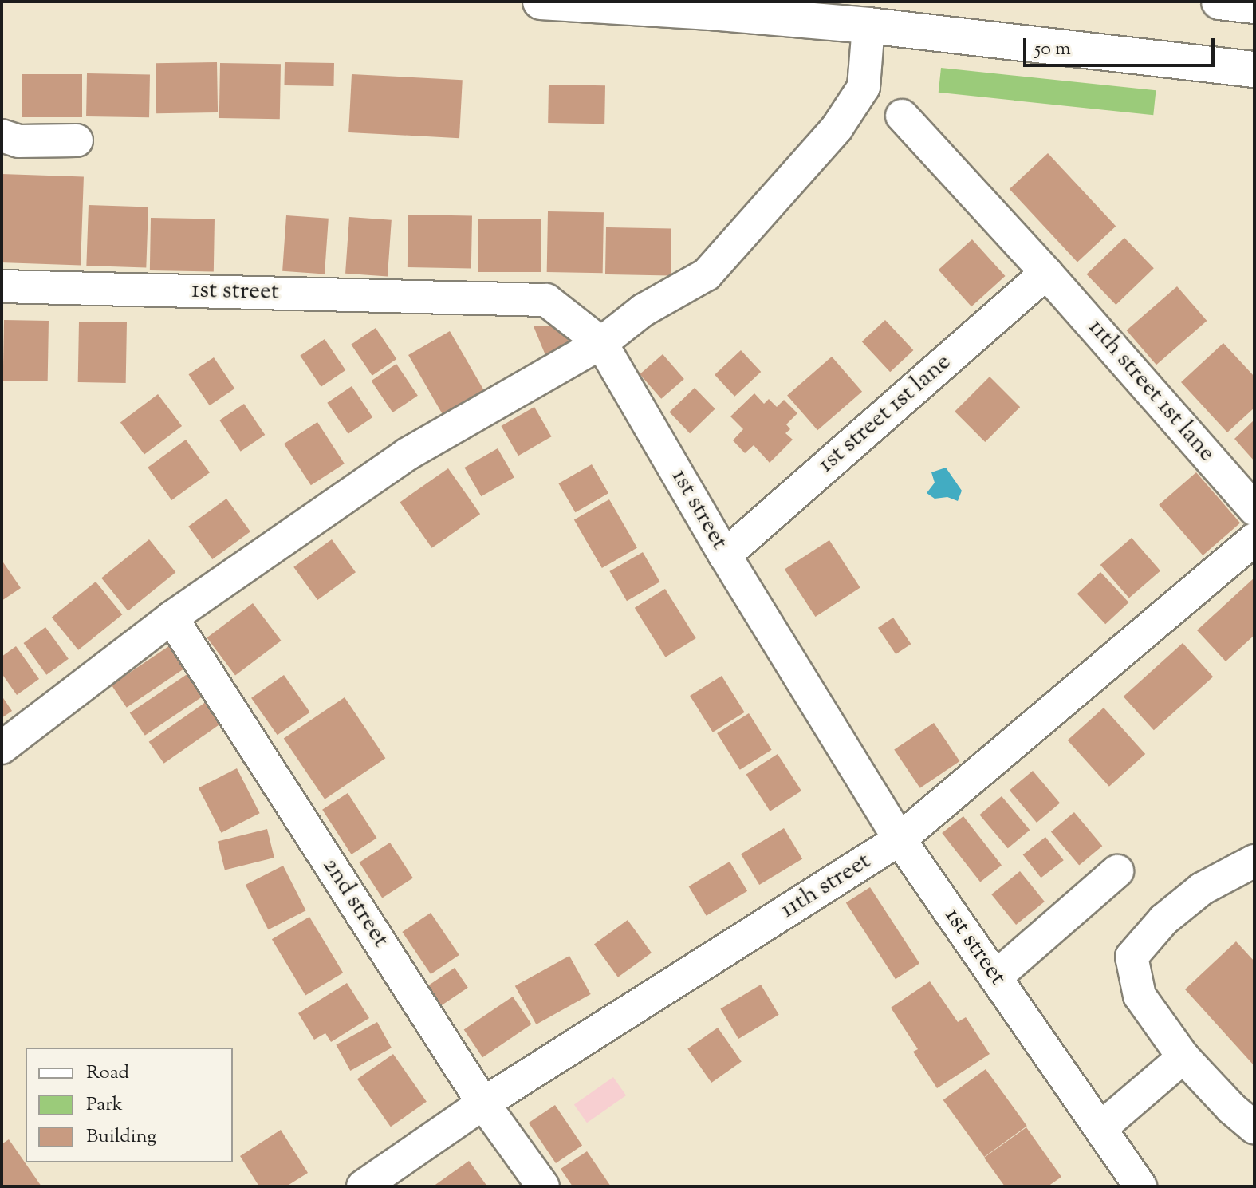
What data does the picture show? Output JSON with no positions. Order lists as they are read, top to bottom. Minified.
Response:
{"streets":{"street":["1st street","11th street 1st lane","1st street 1st lane","11th street","2nd street"]},"crossings":[["1st street","1st street 1st lane"],["1st street","11th street"],["11th street 1st lane","1st street 1st lane"],["11th street","2nd street"]],"legend":["Road","Park","Building"],"scale_bar":"50 m"}
